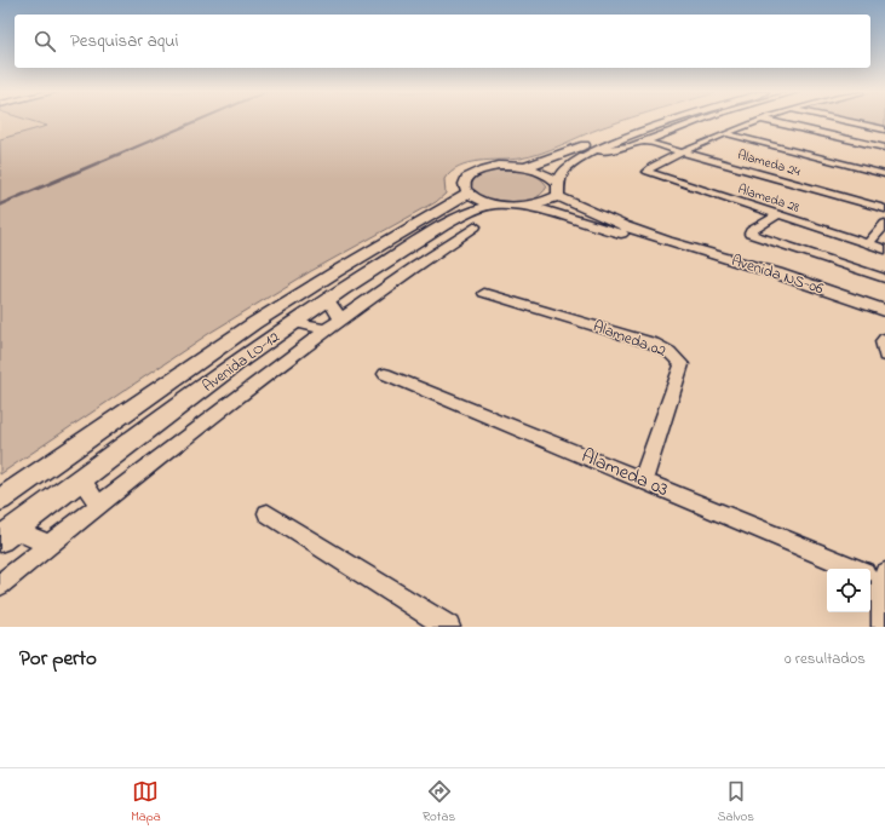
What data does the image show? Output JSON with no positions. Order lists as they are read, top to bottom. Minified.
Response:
{"streets":{"street":["Alameda 24","Alameda 28","Avenida NS-06","Alameda 02","Avenida LO-12","Alameda 03"]},"crossings":[["Alameda 24","Alameda 28"],["Alameda 02","Alameda 03"]],"page":{"search":"Pesquisar aqui","heading":["Por perto","0 resultados"],"nav":["Mapa","Rotas","Salvos"]}}
